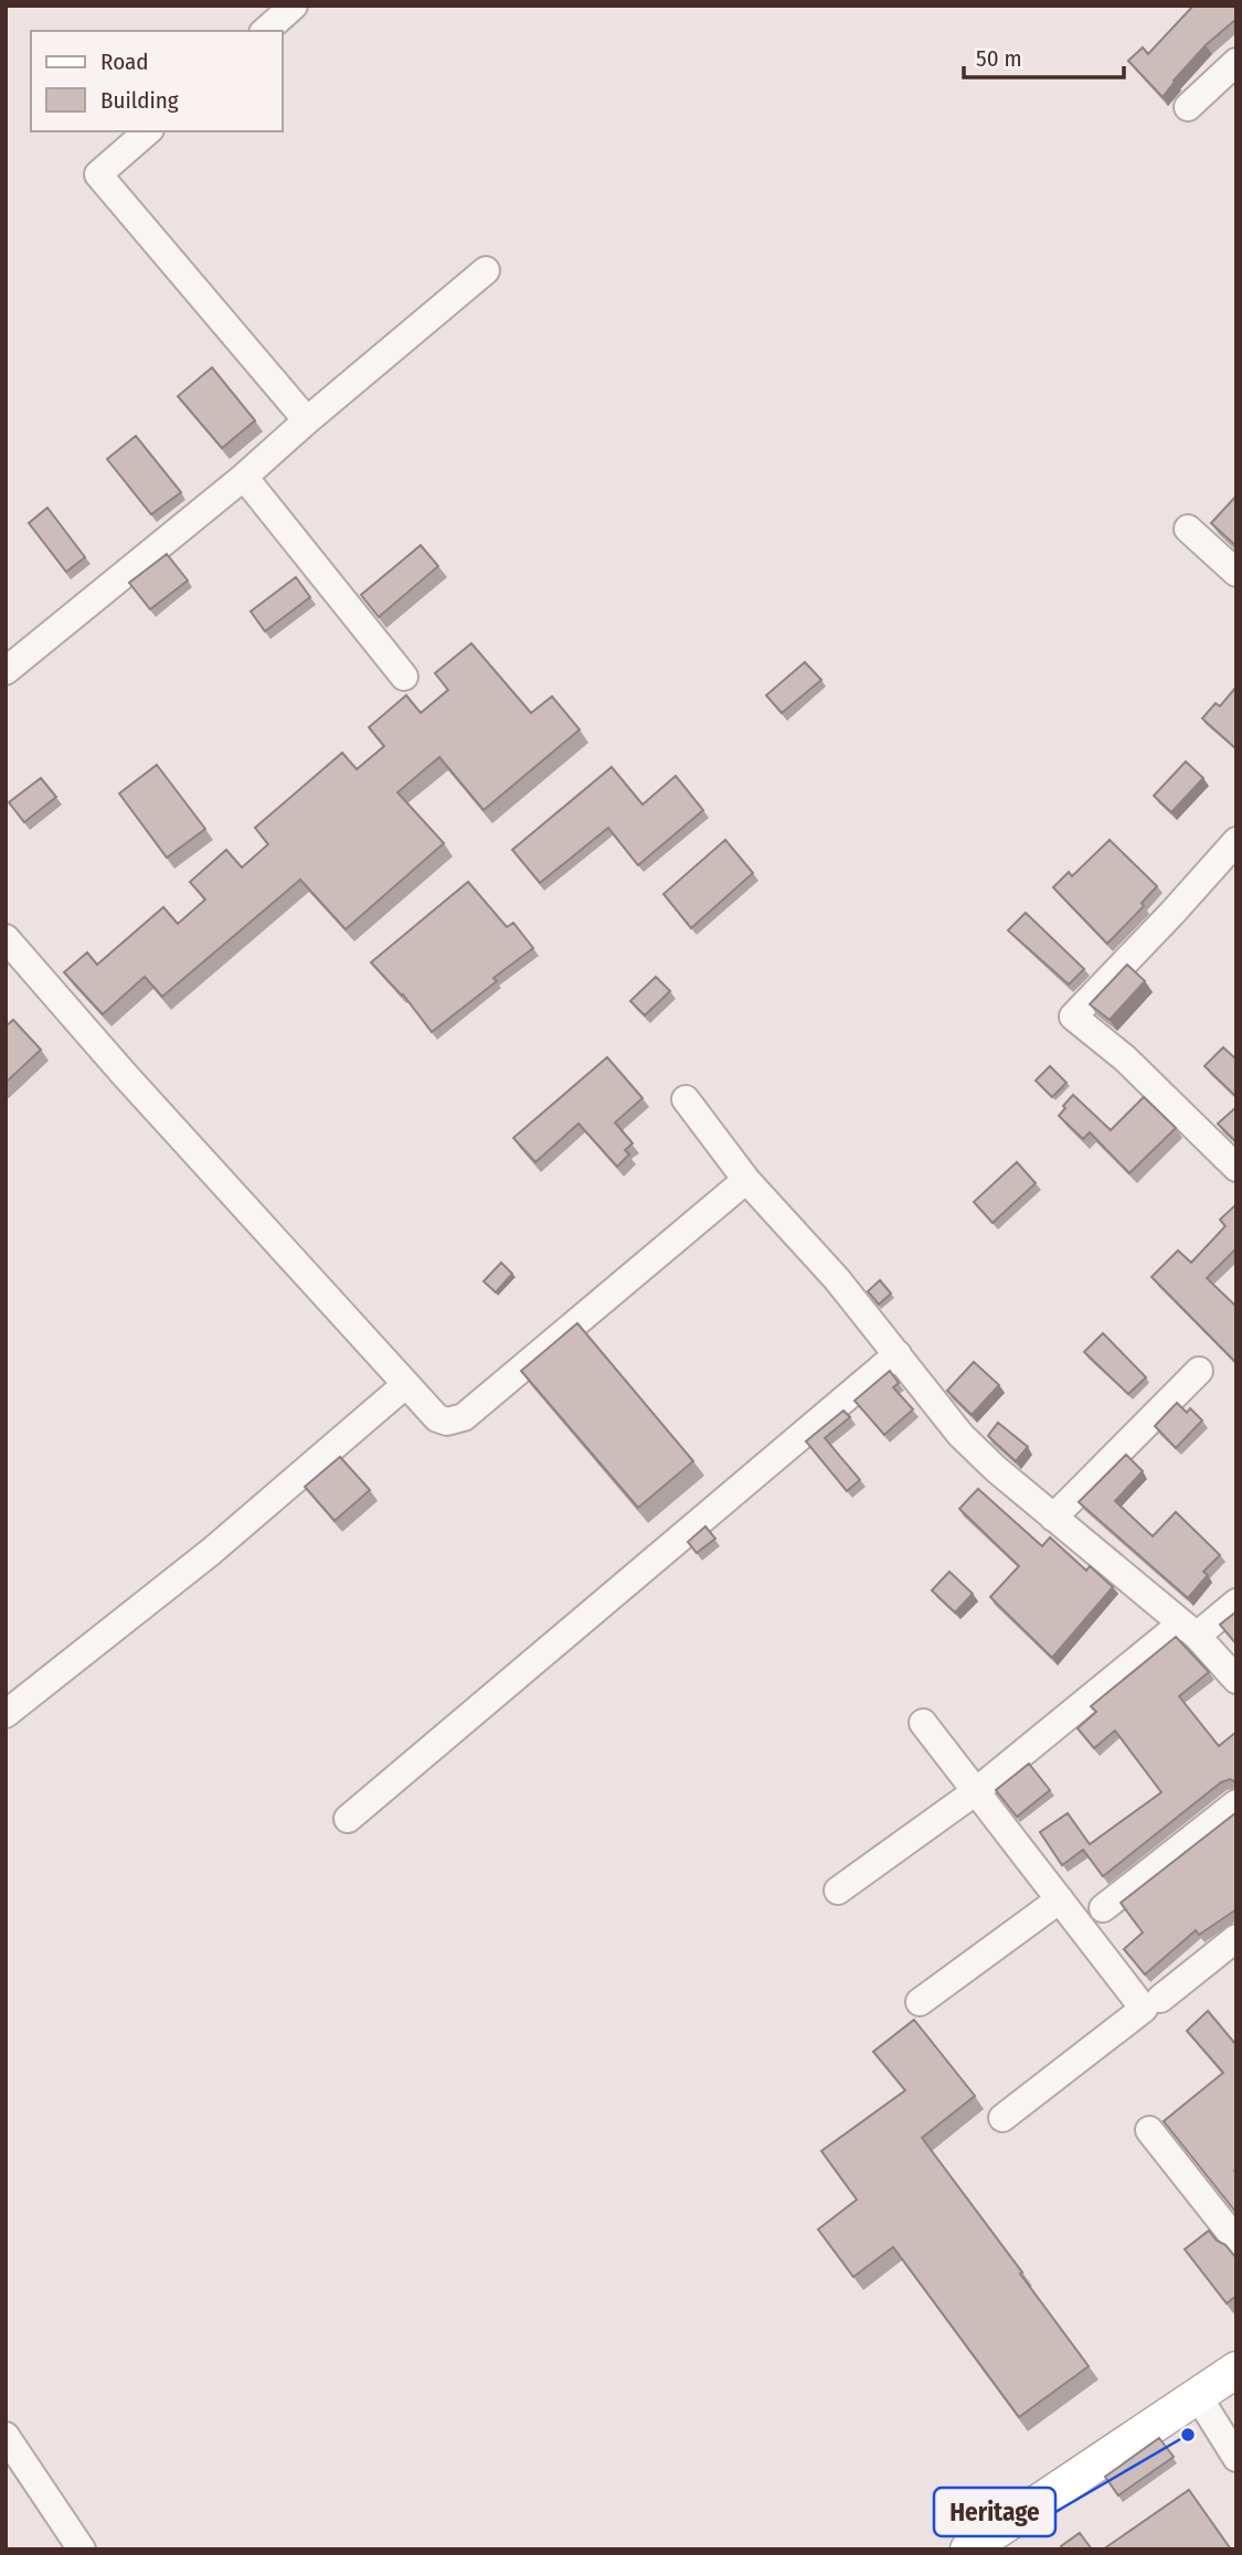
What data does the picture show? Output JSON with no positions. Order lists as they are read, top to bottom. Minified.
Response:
{"places":["Heritage"],"legend":["Road","Building"],"scale_bar":"50 m"}
